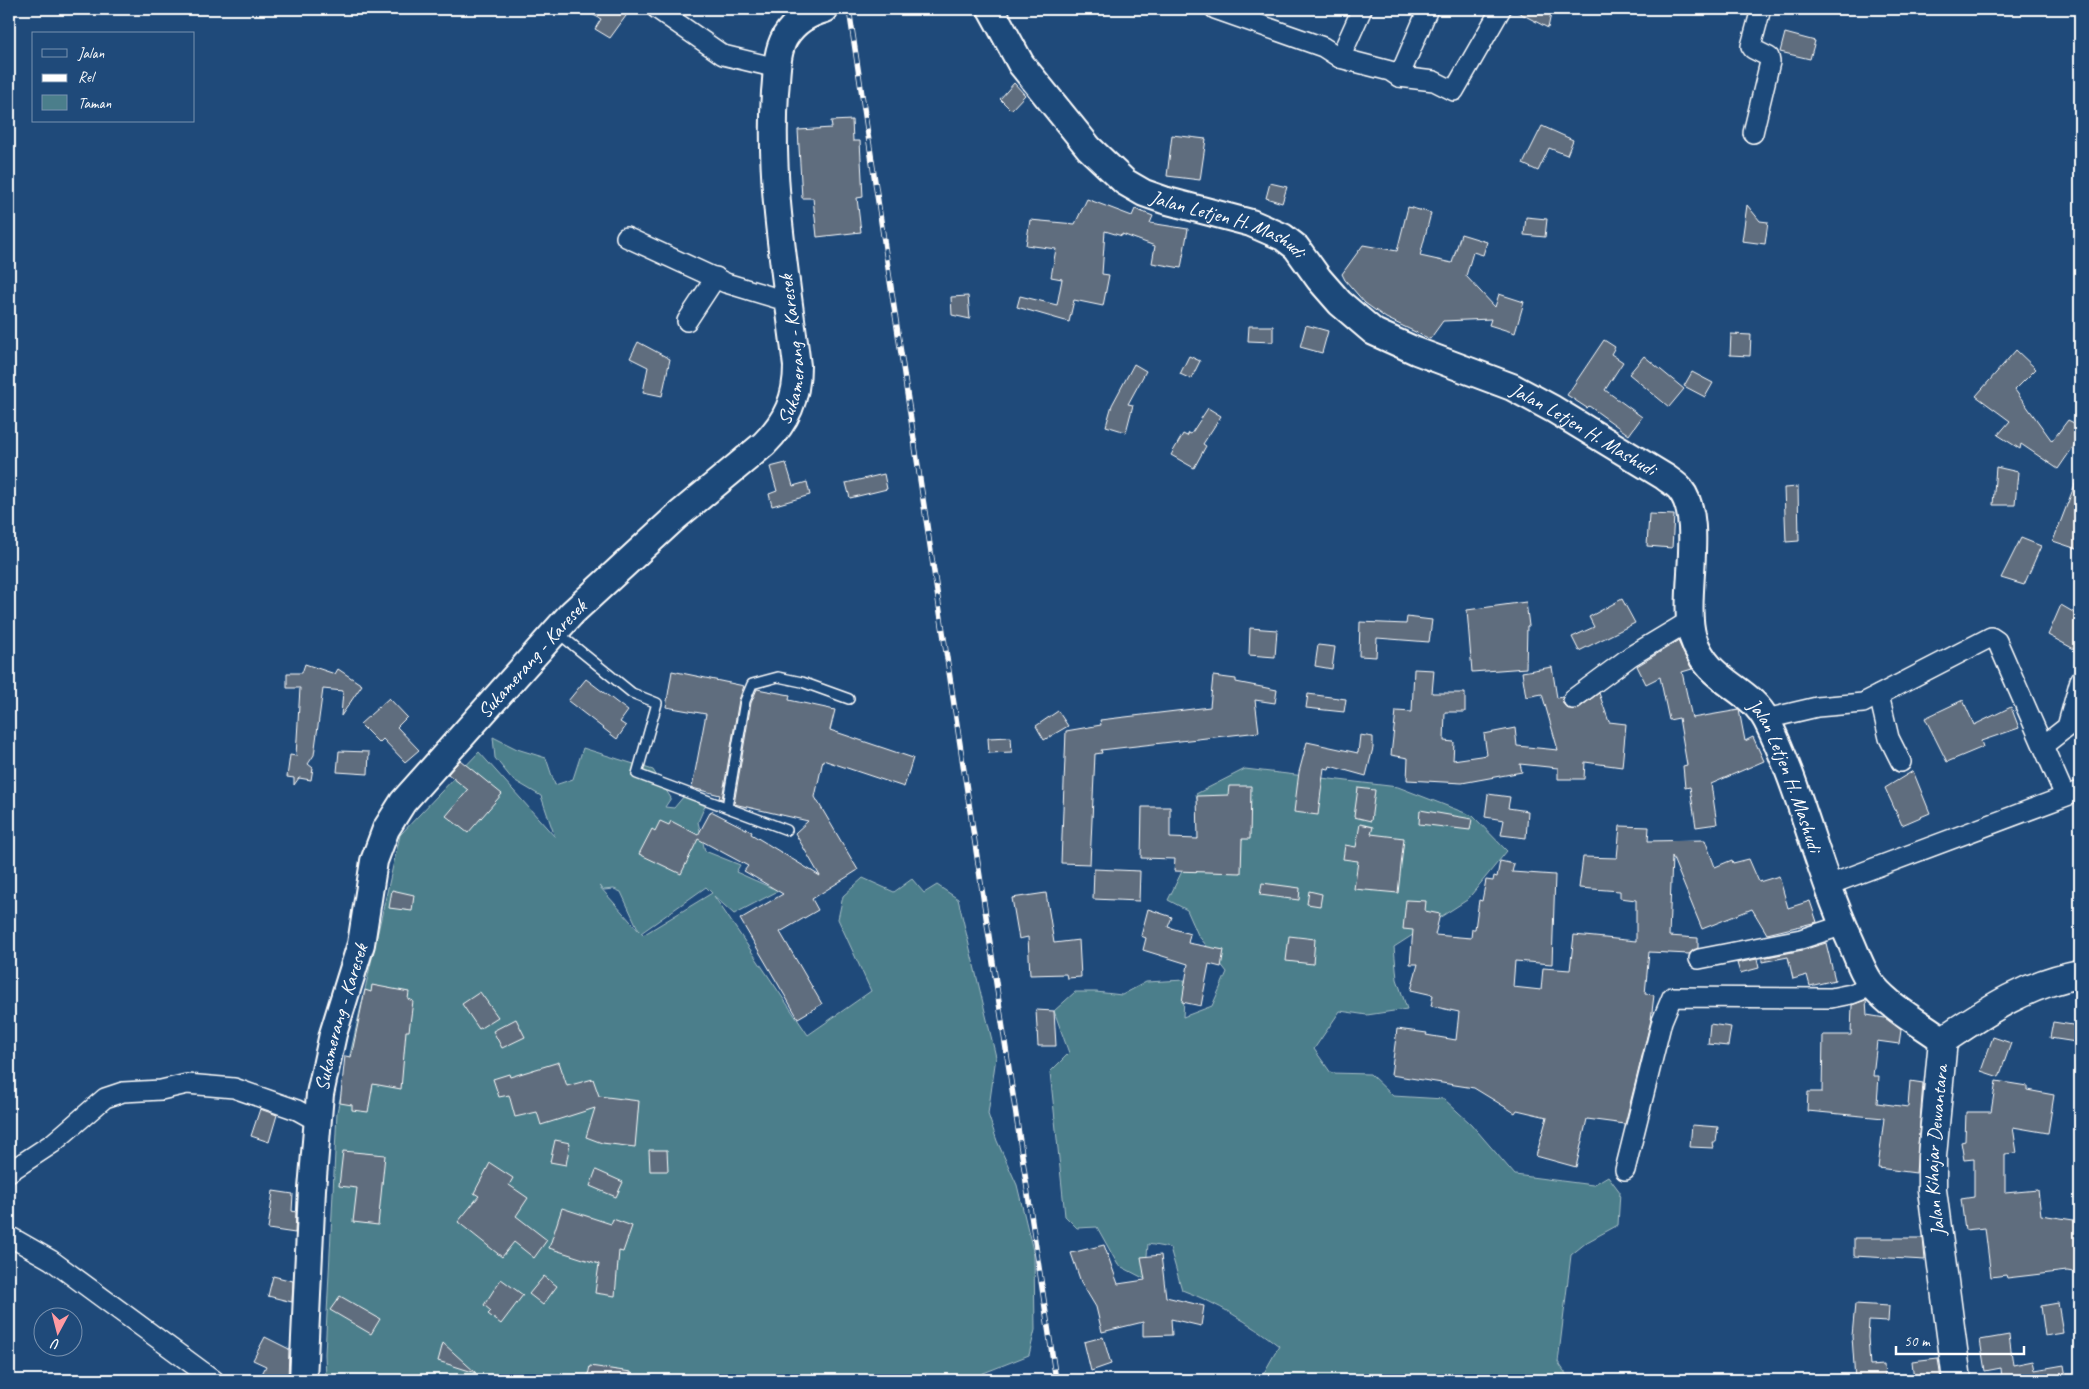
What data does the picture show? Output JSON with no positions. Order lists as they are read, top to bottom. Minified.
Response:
{"streets":{"main road":["Jalan Kihajar Dewantara"],"street":["Jalan Letjen H. Mashudi","Sukamerang - Karesek"]},"crossings":[["Jalan Letjen H. Mashudi","Jalan Kihajar Dewantara"]],"legend":["Jalan","Rel","Taman"],"scale_bar":"50 m","north":"bottom"}
